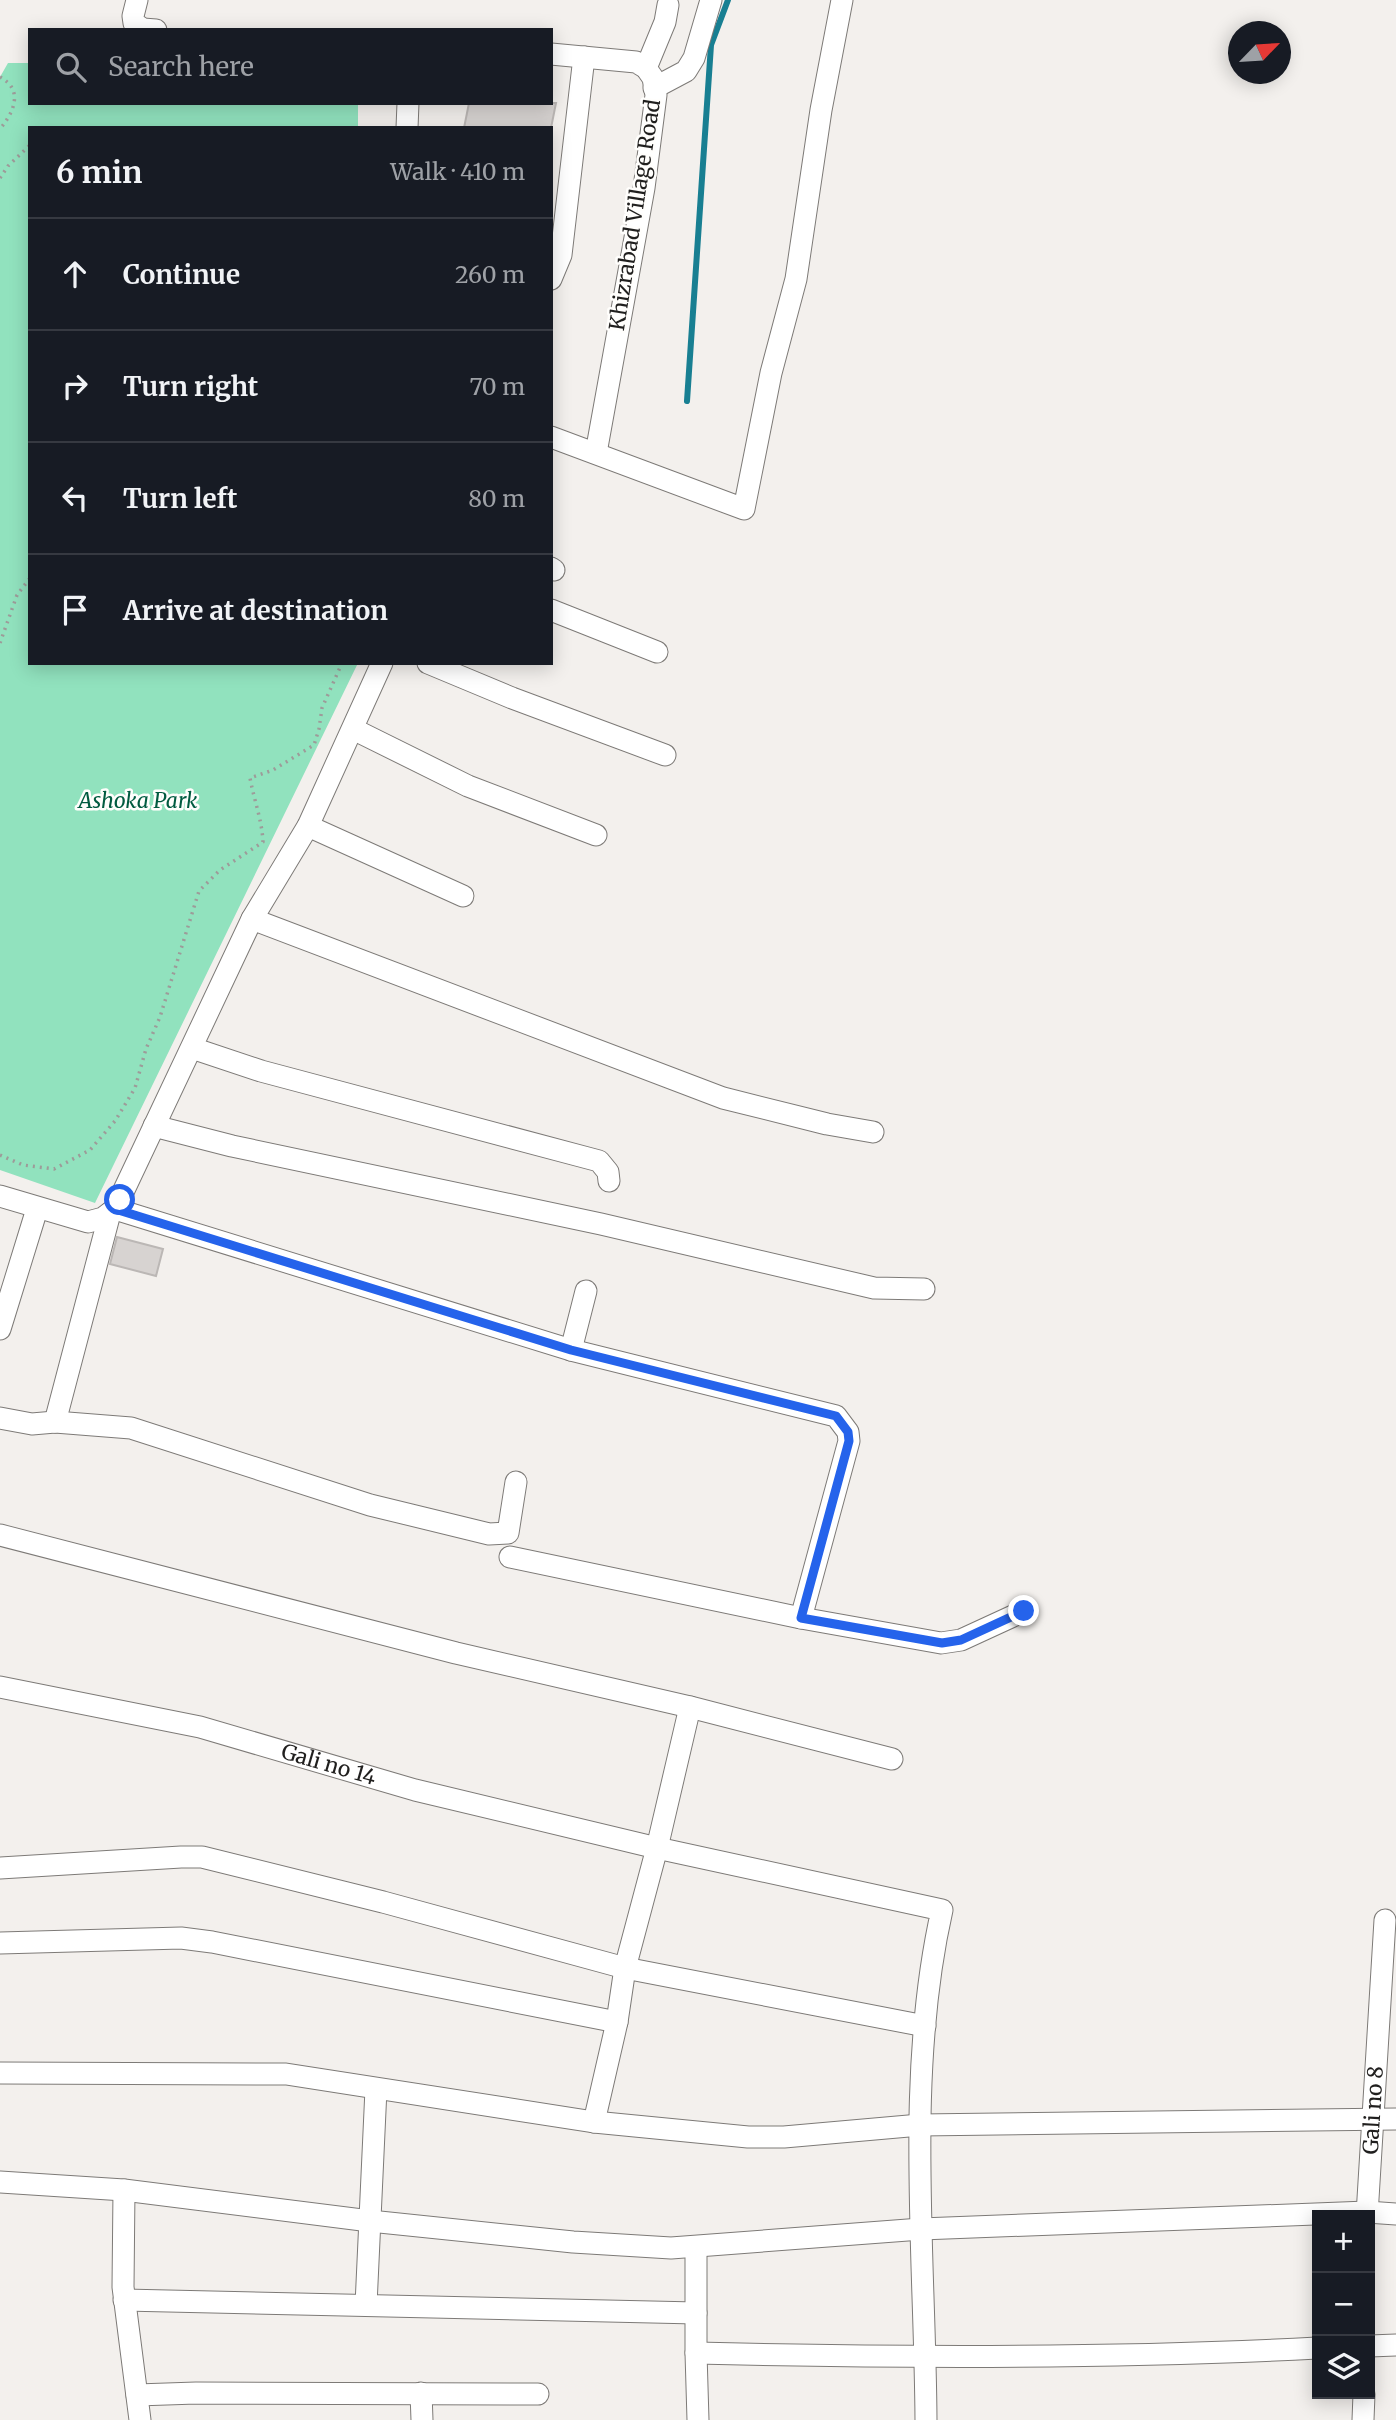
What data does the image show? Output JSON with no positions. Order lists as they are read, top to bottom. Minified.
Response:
{"streets":{"street":["Khizrabad Village Road","Gali no 14","Gali no 8"]},"parks":["Ashoka Park"],"north":"top right","page":{"search":"Search here","heading":["6 min","Walk · 410 m"],"list":[["Continue","260 m"],["Turn right","70 m"],["Turn left","80 m"],"Arrive at destination"],"map_buttons":["+","−"]}}
